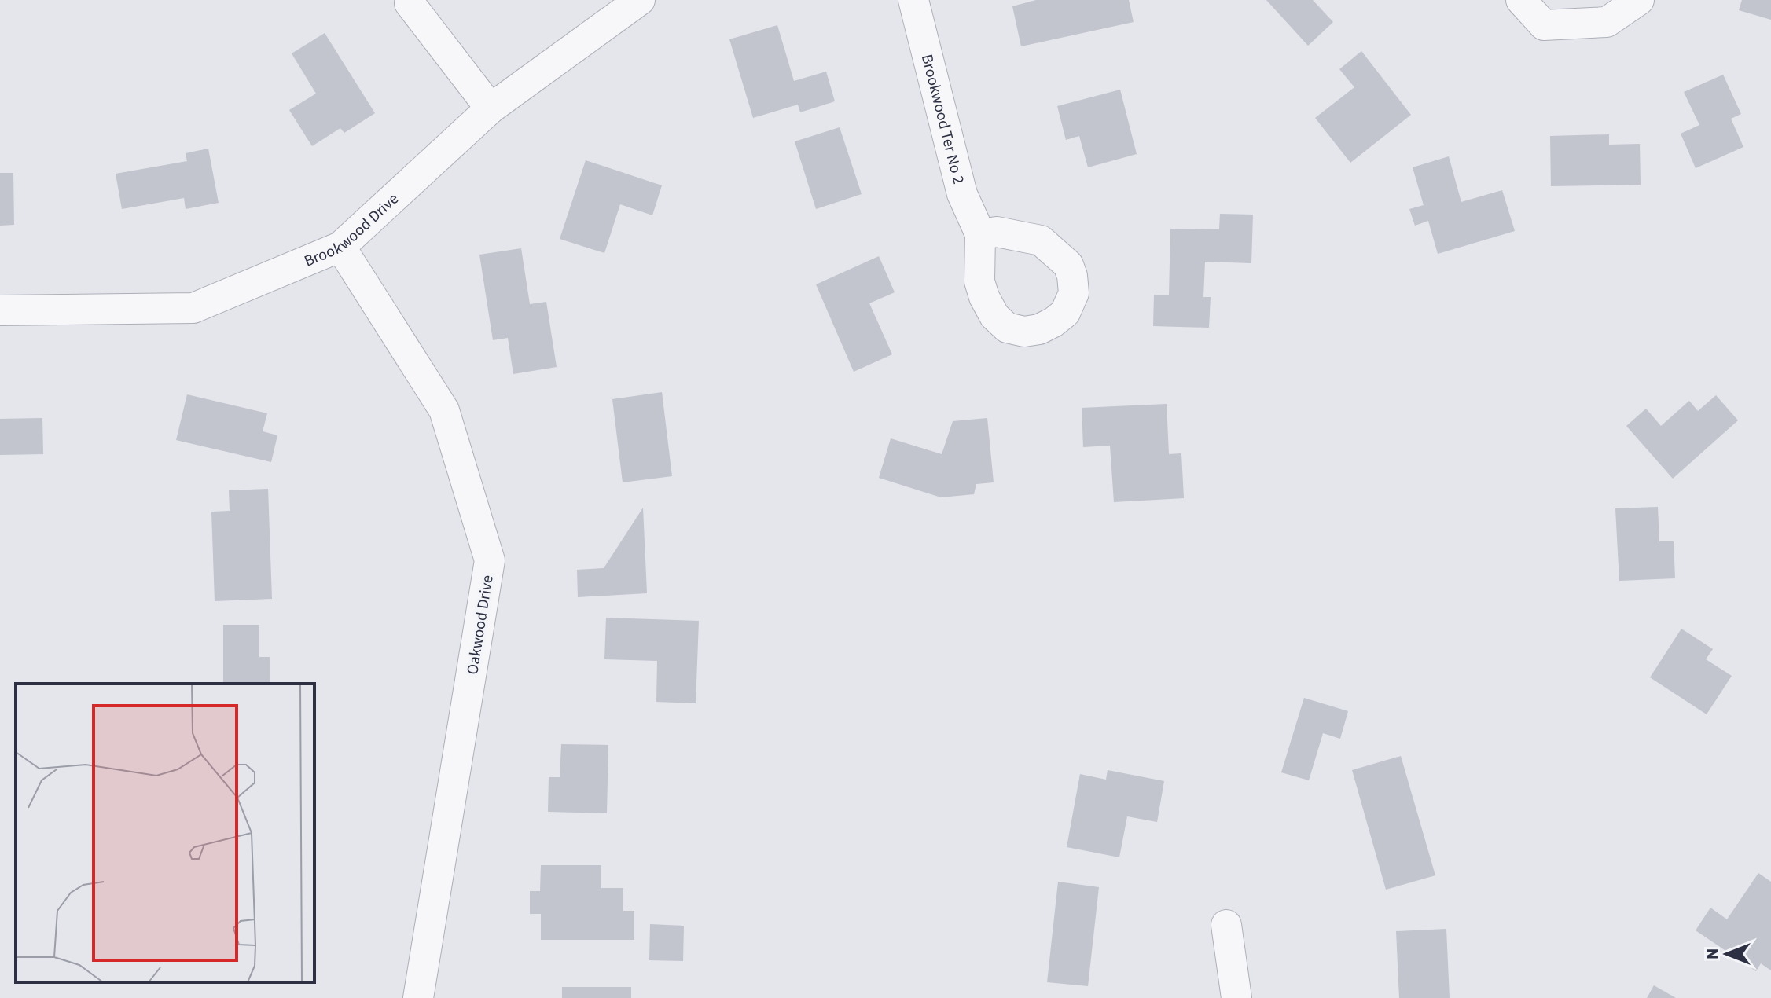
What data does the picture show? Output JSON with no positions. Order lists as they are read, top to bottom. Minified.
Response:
{"streets":{"street":["Brookwood Ter No 2","Brookwood Drive","Oakwood Drive"]},"crossings":[["Brookwood Drive","Oakwood Drive"]],"north":"left"}
